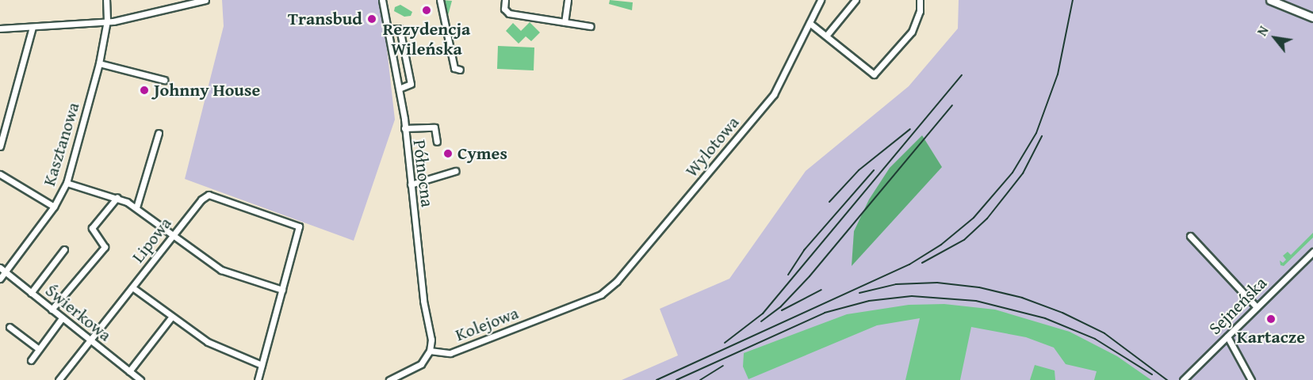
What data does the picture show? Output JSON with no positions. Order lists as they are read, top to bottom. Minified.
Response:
{"streets":{"street":["Kasztanowa","Wylotowa","Północna","Lipowa","Sejneńska","Świerkowa","Kolejowa"]},"crossings":[["Kasztanowa","Świerkowa"],["Wylotowa","Kolejowa"],["Północna","Kolejowa"],["Lipowa","Świerkowa"]],"places":["Rezydencja Wileńska","Transbud","Johnny House","Cymes","Kartacze"],"north":"top left"}
